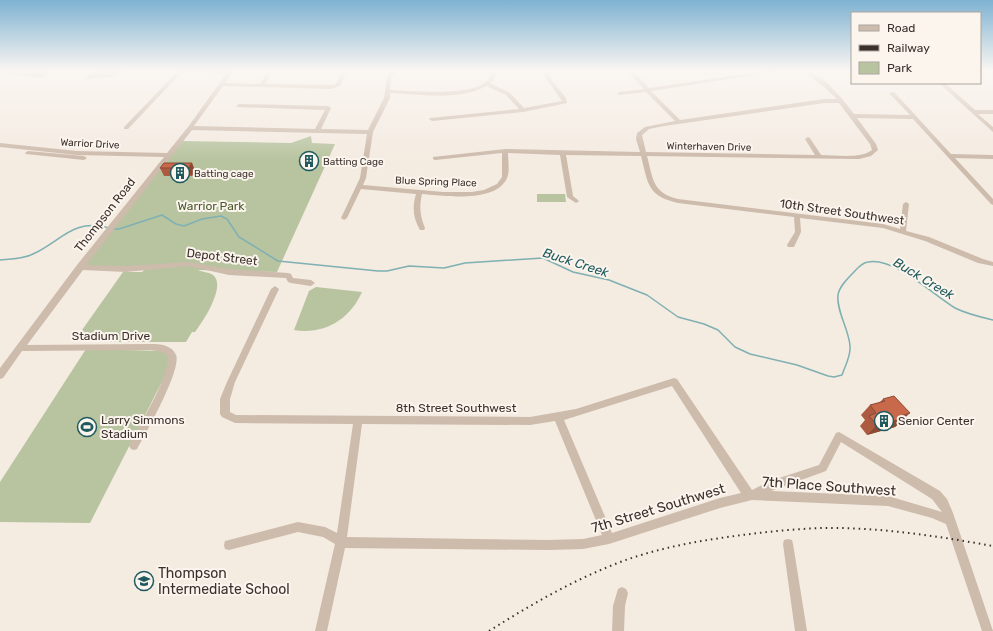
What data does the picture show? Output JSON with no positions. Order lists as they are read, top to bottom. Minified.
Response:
{"streets":{"street":["Warrior Drive","Winterhaven Drive","Blue Spring Place","10th Street Southwest","Thompson Road","Depot Street","Stadium Drive","8th Street Southwest","7th Place Southwest","7th Street Southwest"]},"crossings":[["Warrior Drive","Thompson Road"],["Winterhaven Drive","Blue Spring Place"],["Winterhaven Drive","10th Street Southwest"],["Thompson Road","Depot Street"],["Thompson Road","Stadium Drive"],["8th Street Southwest","7th Place Southwest"],["8th Street Southwest","7th Street Southwest"],["7th Place Southwest","7th Street Southwest"]],"water":["Buck Creek"],"parks":["Warrior Park"],"places":{"building":["Batting Cage","Batting cage","Senior Center"],"sports":["Larry Simmons Stadium"],"school or university":["Thompson Intermediate School"]},"legend":["Road","Railway","Park"]}
